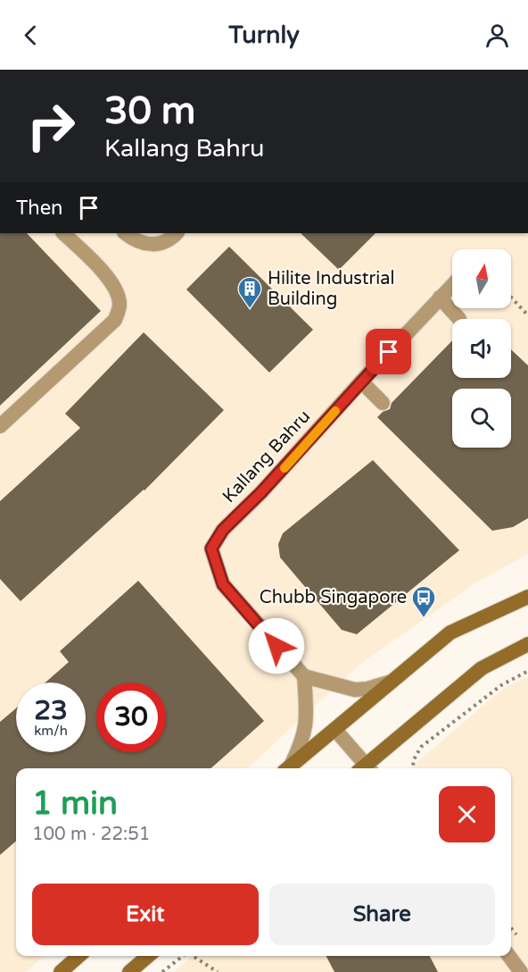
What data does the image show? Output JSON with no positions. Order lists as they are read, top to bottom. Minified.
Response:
{"streets":{"street":["Kallang Bahru"]},"places":{"building":["Hilite Industrial Building"],"bus stop":["Chubb Singapore"]},"north":"top","page":{"header":"Turnly","turn":["30 m","Kallang Bahru"],"then":"Then","speed":"23 km/h","limit":"30","heading":["1 min","100 m · 22:51"],"buttons":["Exit","Share"]}}
